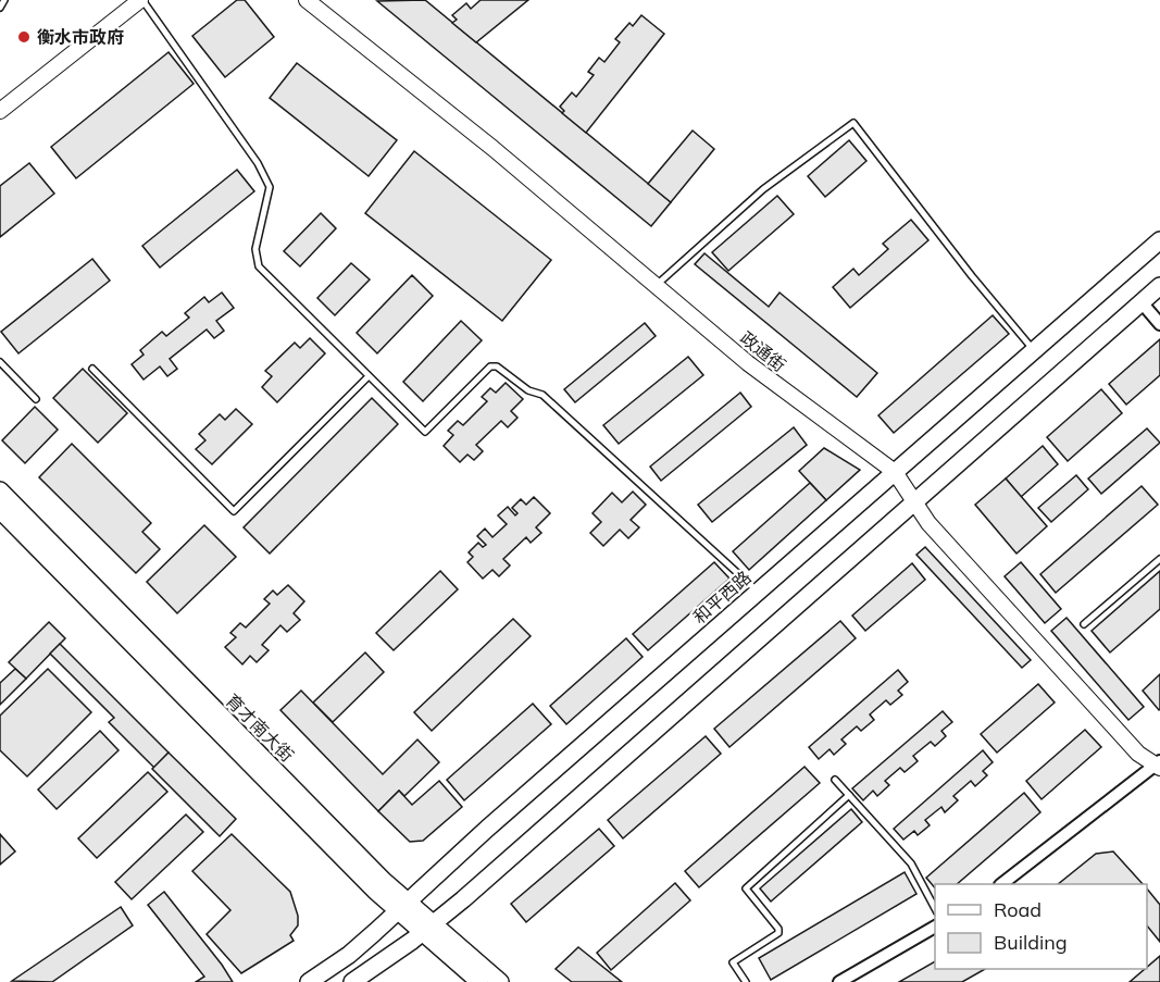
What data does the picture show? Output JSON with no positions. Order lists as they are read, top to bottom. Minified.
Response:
{"streets":{"main road":["和平西路","育才南大街"],"street":["政通街"]},"crossings":[["政通街","和平西路"],["和平西路","育才南大街"]],"places":["衡水市政府"],"legend":["Road","Building"]}
